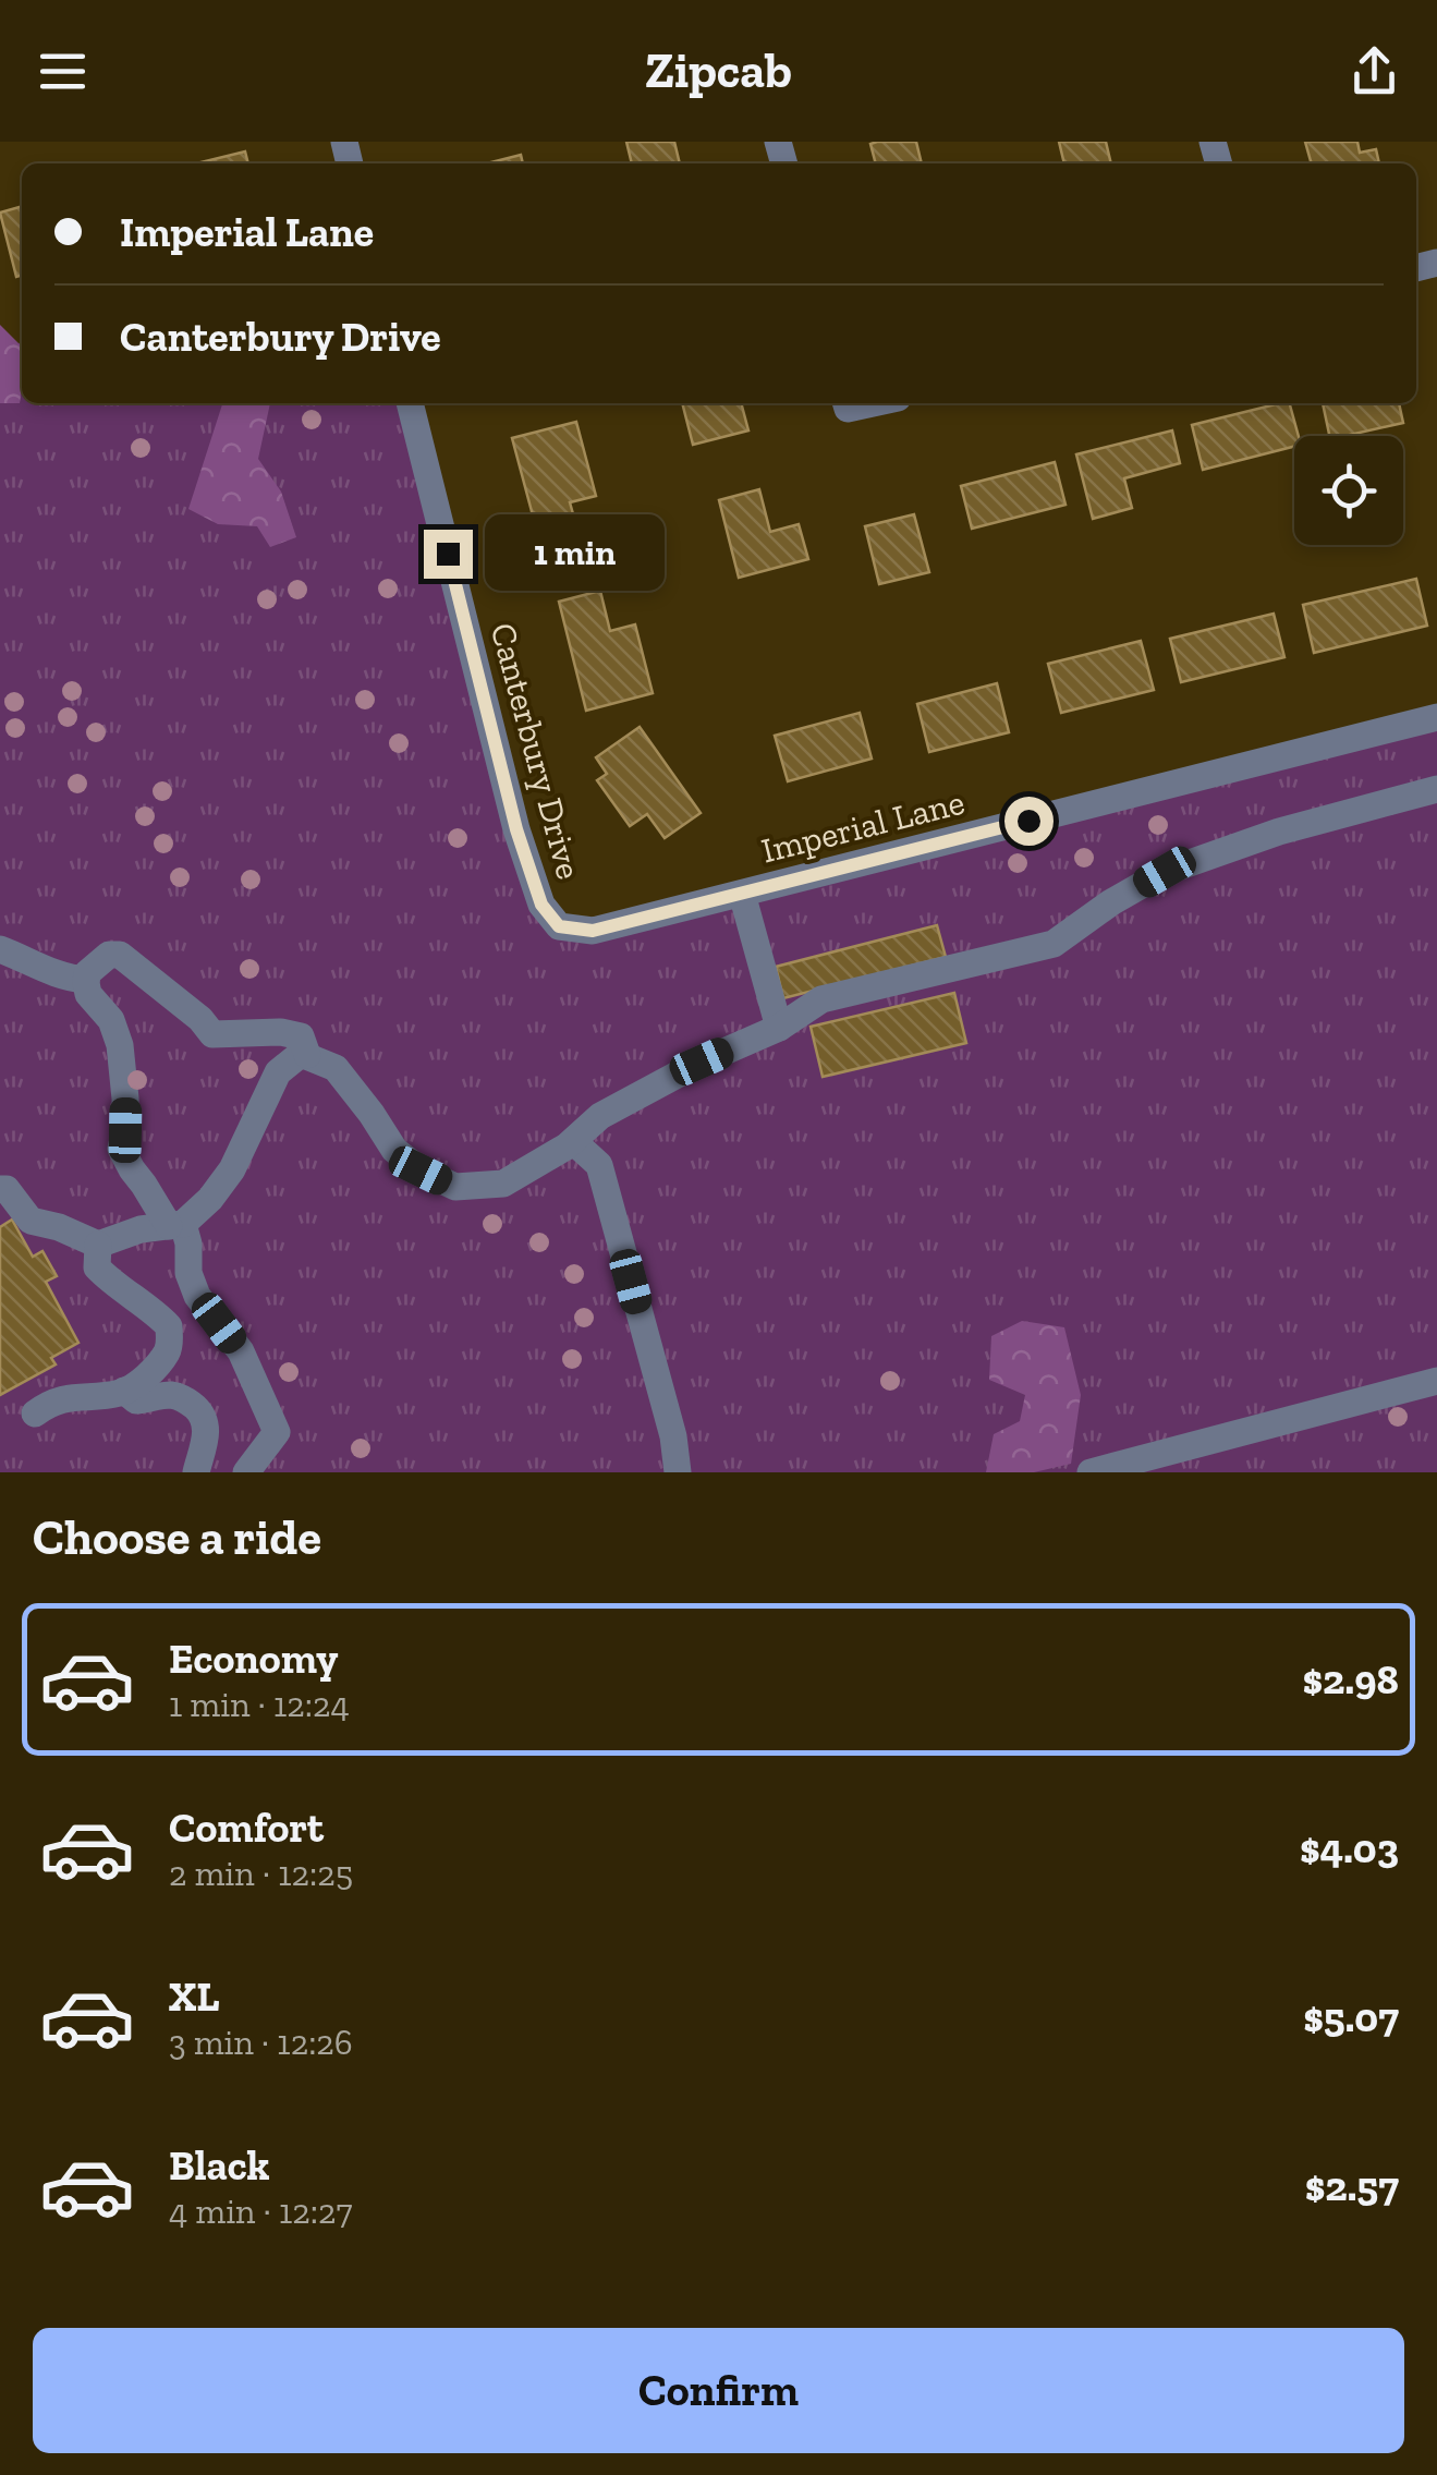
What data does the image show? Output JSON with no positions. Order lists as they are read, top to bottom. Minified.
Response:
{"streets":{"street":["Canterbury Drive","Imperial Lane"]},"crossings":[["Canterbury Drive","Imperial Lane"]],"page":{"header":"Zipcab","banner":["Imperial Lane","Canterbury Drive"],"bubble":"1 min","heading":"Choose a ride","list":[{"name":"Economy","note":"1 min · 12:24","value":"$2.98"},{"name":"Comfort","note":"2 min · 12:25","value":"$4.03"},{"name":"XL","note":"3 min · 12:26","value":"$5.07"},{"name":"Black","note":"4 min · 12:27","value":"$2.57"}],"buttons":"Confirm"}}
